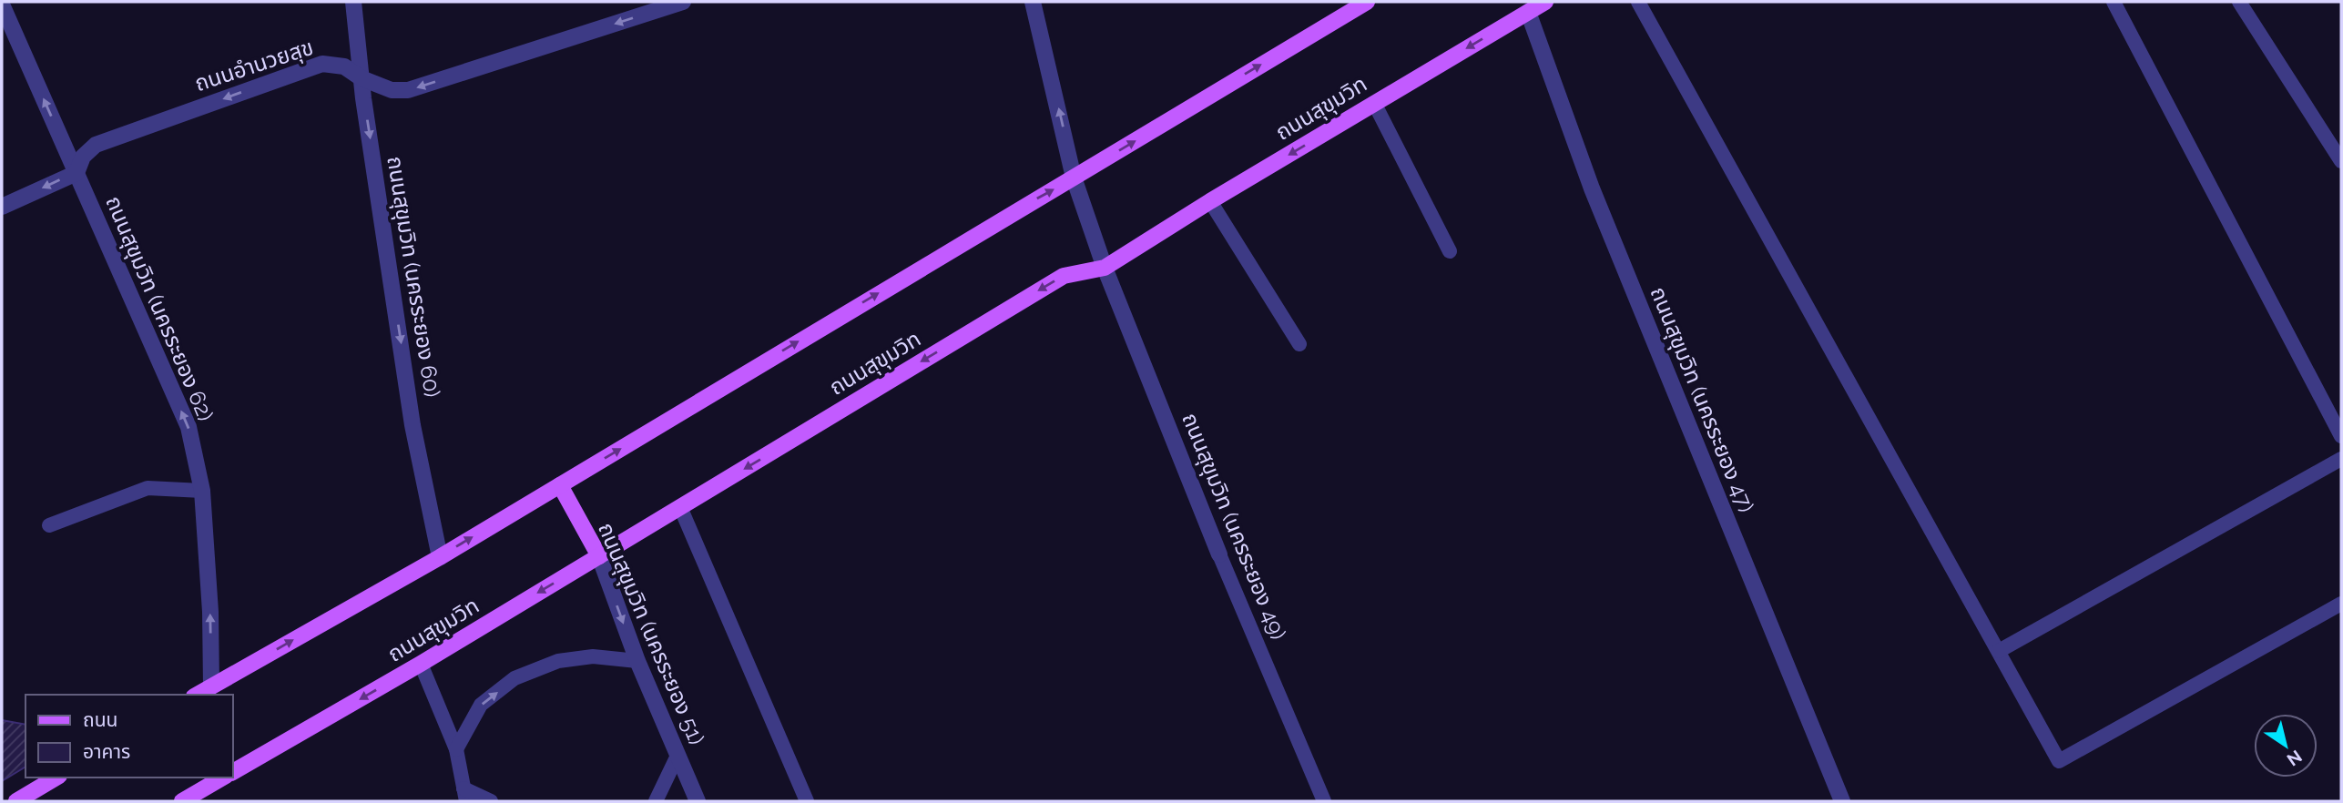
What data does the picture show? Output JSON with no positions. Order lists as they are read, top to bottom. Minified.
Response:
{"streets":{"main road":["ถนนสุขุมวิท","ถนนสุขุมวิท (นครระยอง 51)"],"street":["ถนนอำนวยสุข","ถนนสุขุมวิท (นครระยอง 60)","ถนนสุขุมวิท (นครระยอง 62)","ถนนสุขุมวิท (นครระยอง 47)","ถนนสุขุมวิท (นครระยอง 49)"]},"crossings":[["ถนนอำนวยสุข","ถนนสุขุมวิท (นครระยอง 60)"],["ถนนอำนวยสุข","ถนนสุขุมวิท (นครระยอง 62)"],["ถนนสุขุมวิท","ถนนสุขุมวิท (นครระยอง 47)"],["ถนนสุขุมวิท","ถนนสุขุมวิท (นครระยอง 49)"],["ถนนสุขุมวิท","ถนนสุขุมวิท (นครระยอง 51)"]],"one_way":["ถนนอำนวยสุข","ถนนสุขุมวิท (นครระยอง 60)","ถนนสุขุมวิท (นครระยอง 62)"],"legend":["ถนน","อาคาร"],"north":"bottom right"}
